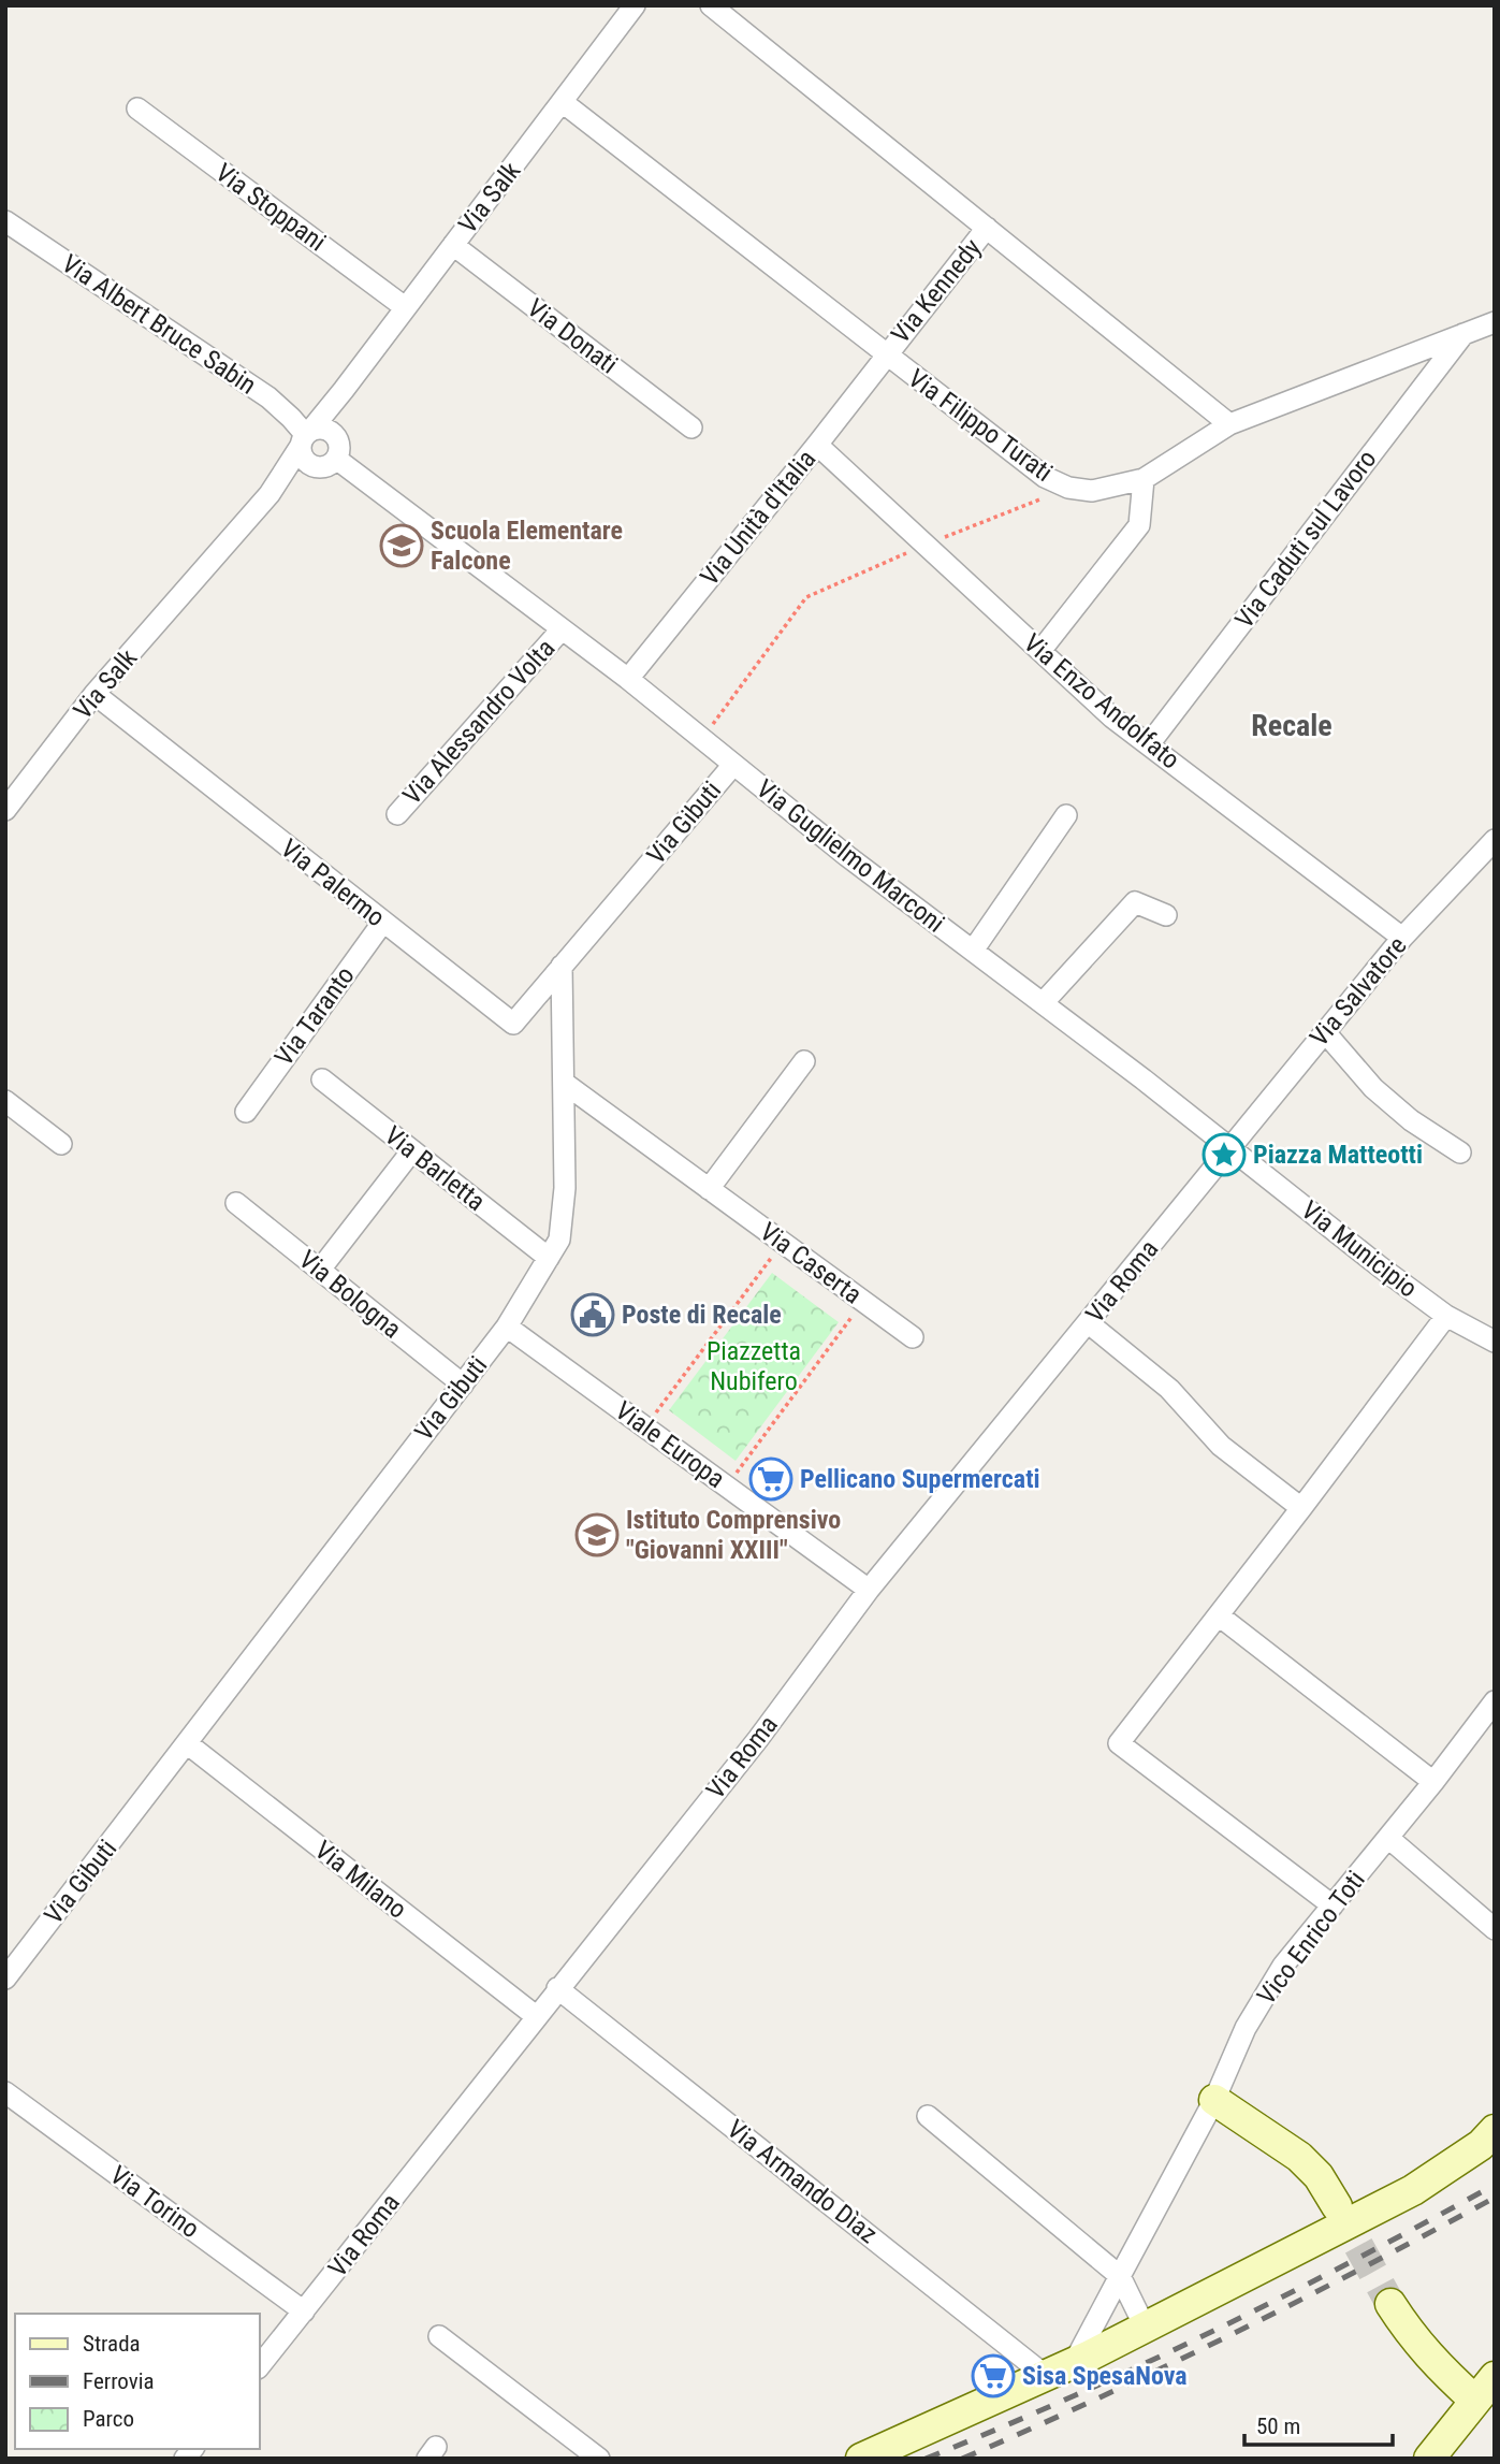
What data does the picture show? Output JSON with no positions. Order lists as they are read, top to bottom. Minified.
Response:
{"streets":{"street":["Via Salk","Via Stoppani","Via Kennedy","Via Albert Bruce Sabin","Via Donati","Via Filippo Turati","Via Unità d'Italia","Via Caduti sul Lavoro","Via Enzo Andolfato","Via Alessandro Volta","Via Gibuti","Via Guglielmo Marconi","Via Palermo","Via Salvatore","Via Taranto","Via Barletta","Via Municipio","Via Caserta","Via Roma","Via Bologna","Viale Europa","Via Milano","Vico Enrico Toti","Via Armando Dìaz","Via Torino"]},"crossings":[["Via Salk","Via Stoppani"],["Via Salk","Via Albert Bruce Sabin"],["Via Salk","Via Donati"],["Via Salk","Via Filippo Turati"],["Via Salk","Via Guglielmo Marconi"],["Via Salk","Via Palermo"],["Via Kennedy","Via Filippo Turati"],["Via Kennedy","Via Unità d'Italia"],["Via Filippo Turati","Via Unità d'Italia"],["Via Filippo Turati","Via Caduti sul Lavoro"],["Via Unità d'Italia","Via Enzo Andolfato"],["Via Unità d'Italia","Via Guglielmo Marconi"],["Via Caduti sul Lavoro","Via Enzo Andolfato"],["Via Enzo Andolfato","Via Salvatore"],["Via Alessandro Volta","Via Guglielmo Marconi"],["Via Gibuti","Via Guglielmo Marconi"],["Via Gibuti","Via Palermo"],["Via Gibuti","Via Barletta"],["Via Gibuti","Via Caserta"],["Via Gibuti","Via Bologna"],["Via Gibuti","Viale Europa"],["Via Gibuti","Via Milano"],["Via Guglielmo Marconi","Via Salvatore"],["Via Guglielmo Marconi","Via Municipio"],["Via Guglielmo Marconi","Via Roma"],["Via Palermo","Via Taranto"],["Via Salvatore","Via Municipio"],["Via Salvatore","Via Roma"],["Via Municipio","Via Roma"],["Via Roma","Viale Europa"],["Via Roma","Via Milano"],["Via Roma","Via Armando Dìaz"],["Via Roma","Via Torino"]],"districts":["Recale"],"parks":["Piazzetta Nubifero"],"places":{"school or university":["Scuola Elementare Falcone","Istituto Comprensivo \"Giovanni XXIII\""],"place":["Piazza Matteotti"],"public building":["Poste di Recale"],"supermarket":["Pellicano Supermercati","Sisa SpesaNova"]},"legend":["Strada","Ferrovia","Parco"],"scale_bar":"50 m"}
